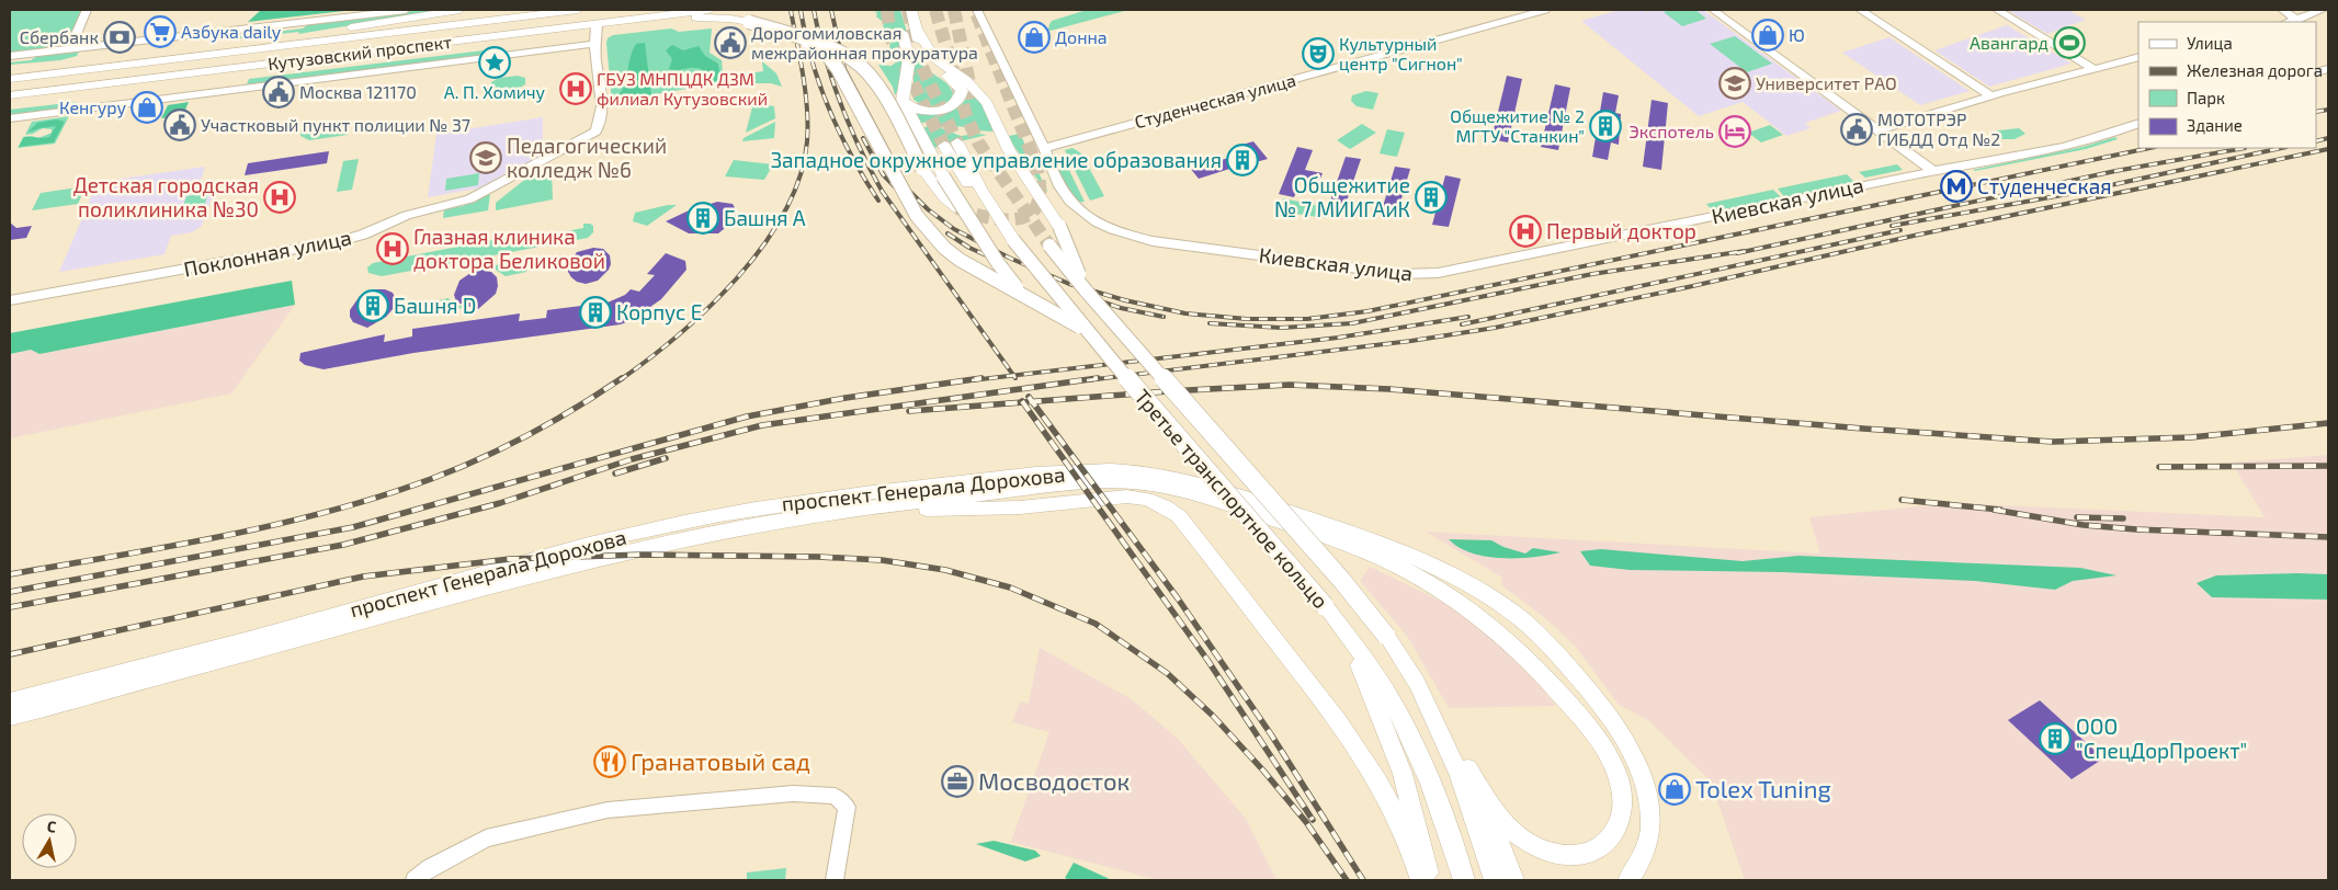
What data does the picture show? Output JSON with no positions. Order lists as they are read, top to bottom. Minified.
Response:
{"streets":{"main road":["Кутузовский проспект","проспект Генерала Дорохова","Третье транспортное кольцо"],"street":["Студенческая улица","Киевская улица","Поклонная улица"]},"crossings":[["Студенческая улица","Киевская улица"]],"places":{"supermarket":["Азбука daily"],"shop":["Ю","Донна","Кенгуру","Tolex Tuning"],"bank":["Сбербанк"],"public building":["Дорогомиловская межрайонная прокуратура","Москва 121170","Участковый пункт полиции № 37","МОТОТРЭР ГИБДД Отд №2"],"sports":["Авангард"],"theatre":["Культурный центр \"Сигнон\""],"place":["А. П. Хомичу"],"school or university":["Университет РАО","Педагогический колледж №6"],"hospital":["ГБУЗ МНПЦДК ДЗМ филиал Кутузовский","Детская городская поликлиника №30","Первый доктор","Глазная клиника доктора Беликовой"],"building":["Общежитие № 2 МГТУ \"Станкин\"","Западное окружное управление образования","Общежитие № 7 МИИГАиК","Башня А","Башня D","Корпус E","ООО \"СпецДорПроект\""],"hotel":["Экспотель"],"metro station":["Студенческая"],"restaurant":["Гранатовый сад"],"office":["Мосводосток"]},"legend":["Улица","Железная дорога","Парк","Здание"],"north":"top"}
